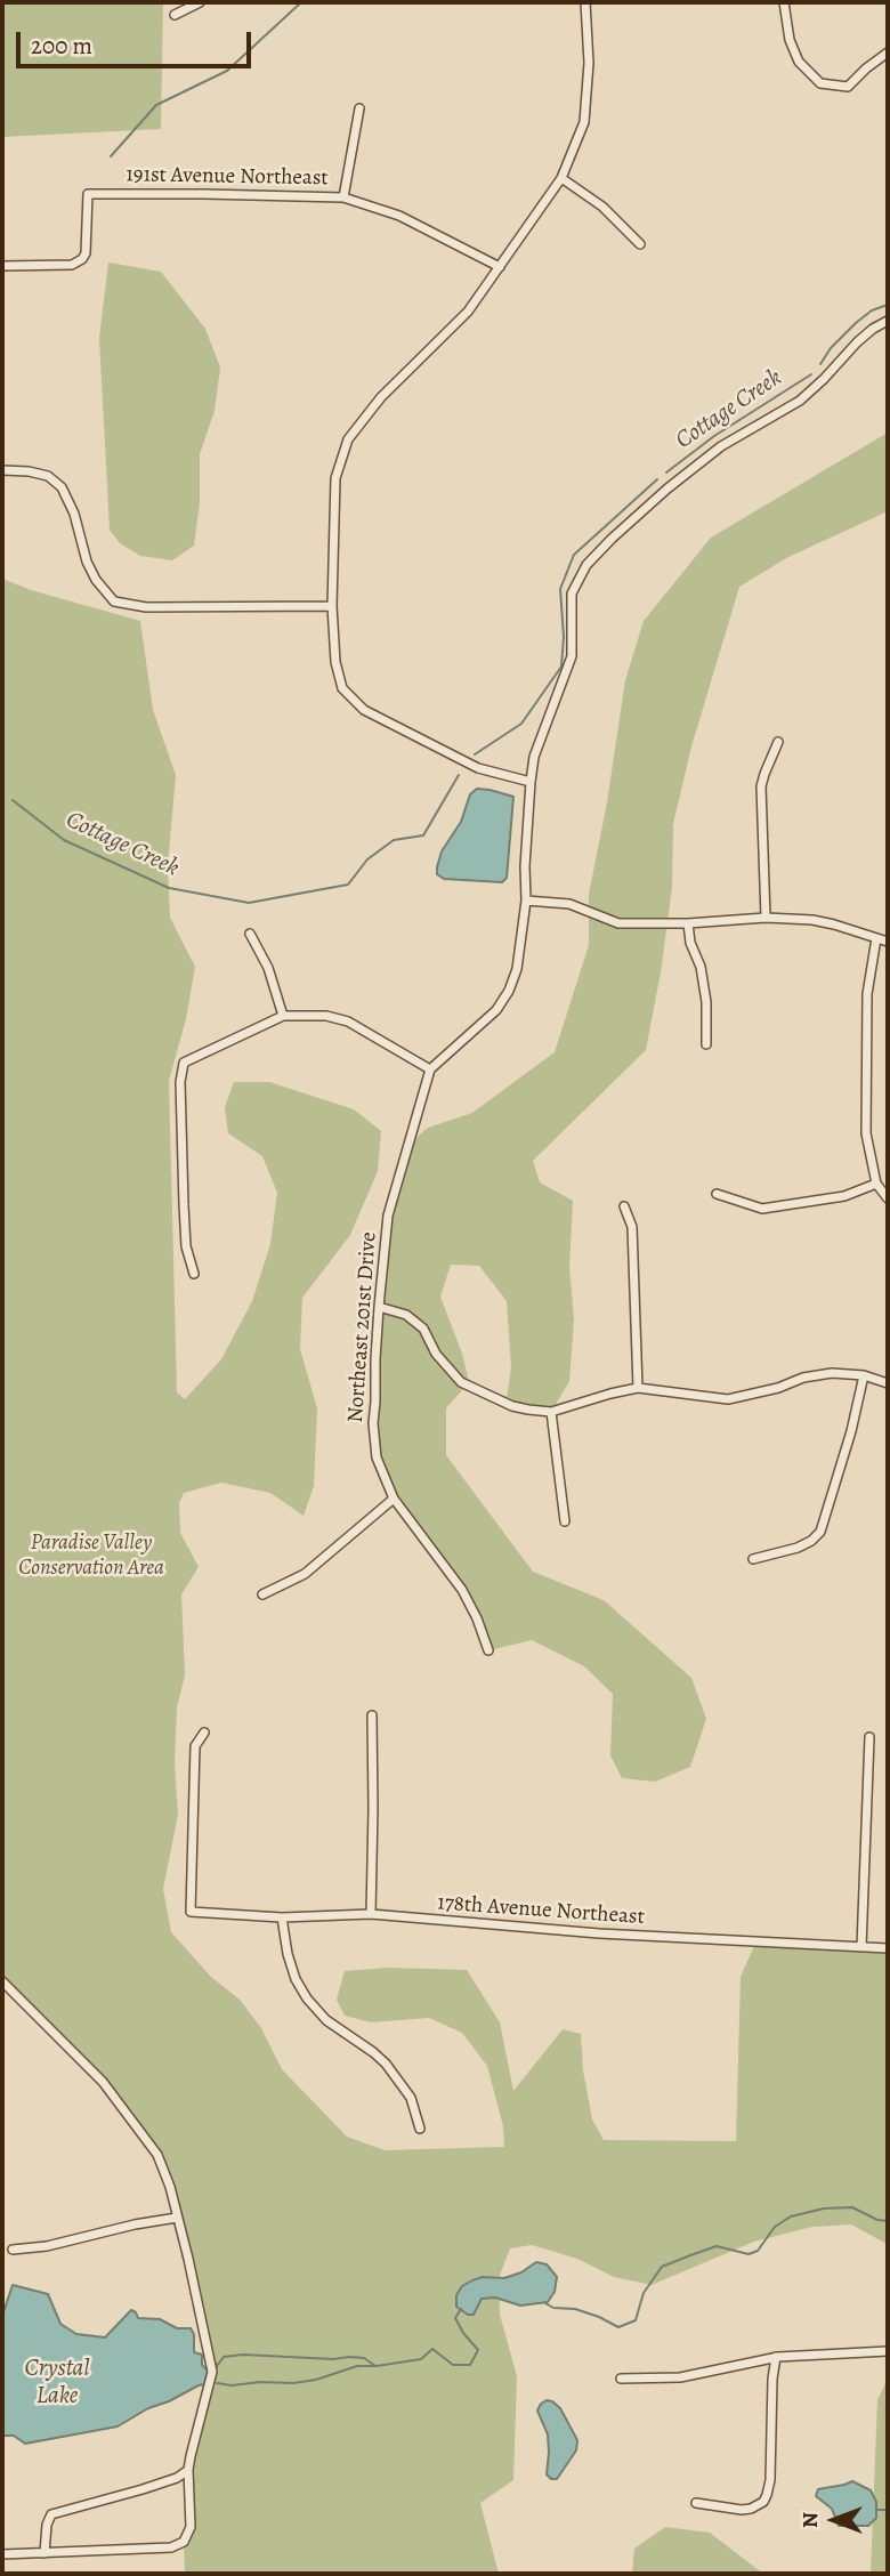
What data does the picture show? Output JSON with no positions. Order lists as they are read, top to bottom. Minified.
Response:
{"streets":{"street":["191st Avenue Northeast","Northeast 201st Drive","178th Avenue Northeast"]},"water":["Cottage Creek","Crystal Lake"],"parks":["Paradise Valley Conservation Area"],"scale_bar":"200 m","north":"left"}
